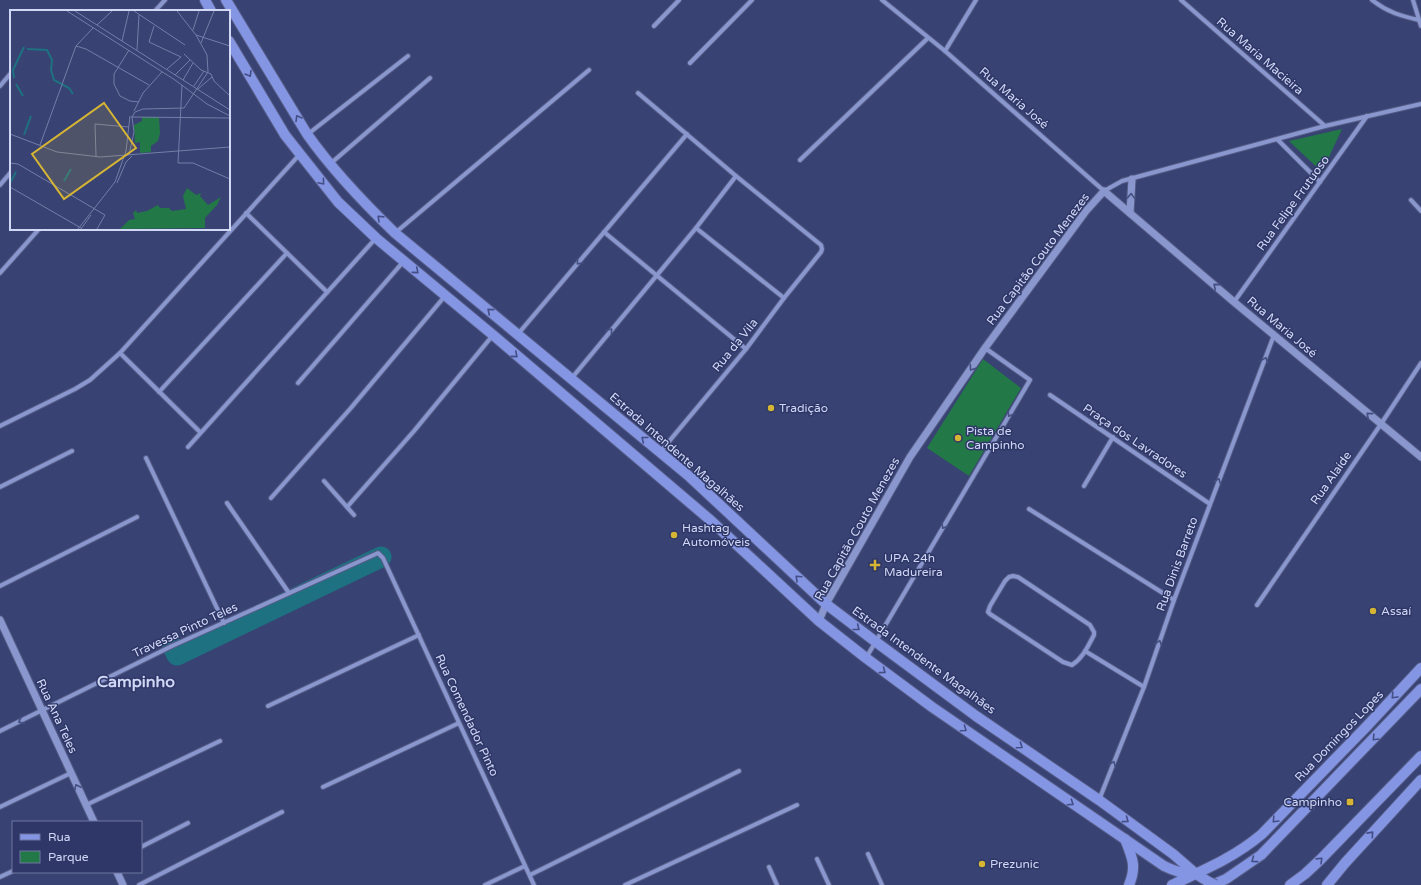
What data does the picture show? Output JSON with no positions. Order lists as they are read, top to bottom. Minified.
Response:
{"streets":{"main road":["Estrada Intendente Magalhães","Rua Domingos Lopes"],"street":["Rua Maria Macieira","Rua Maria José","Rua Felipe Frutuoso","Rua Capitão Couto Menezes","Rua da Vila","Praça dos Lavradores","Rua Alaíde","Rua Dinis Barreto","Travessa Pinto Teles","Rua Comendador Pinto","Rua Ana Teles"]},"crossings":[["Rua Maria Macieira","Rua Capitão Couto Menezes"],["Rua Maria José","Rua Felipe Frutuoso"],["Rua Maria José","Rua Capitão Couto Menezes"],["Rua Maria José","Rua Alaíde"],["Rua Maria José","Rua Dinis Barreto"],["Rua Felipe Frutuoso","Rua Capitão Couto Menezes"],["Rua Capitão Couto Menezes","Estrada Intendente Magalhães"],["Rua da Vila","Estrada Intendente Magalhães"],["Praça dos Lavradores","Rua Dinis Barreto"],["Estrada Intendente Magalhães","Rua Dinis Barreto"],["Estrada Intendente Magalhães","Rua Domingos Lopes"],["Travessa Pinto Teles","Rua Comendador Pinto"],["Travessa Pinto Teles","Rua Ana Teles"]],"one_way":["Rua Maria José","Rua Capitão Couto Menezes","Rua Dinis Barreto"],"districts":["Campinho"],"places":{"other":["Tradição","Pista de Campinho","Hashtag Automóveis","Assaí","Prezunic"],"health":["UPA 24h Madureira"],"transit":["Campinho"]},"legend":["Rua","Parque"]}
